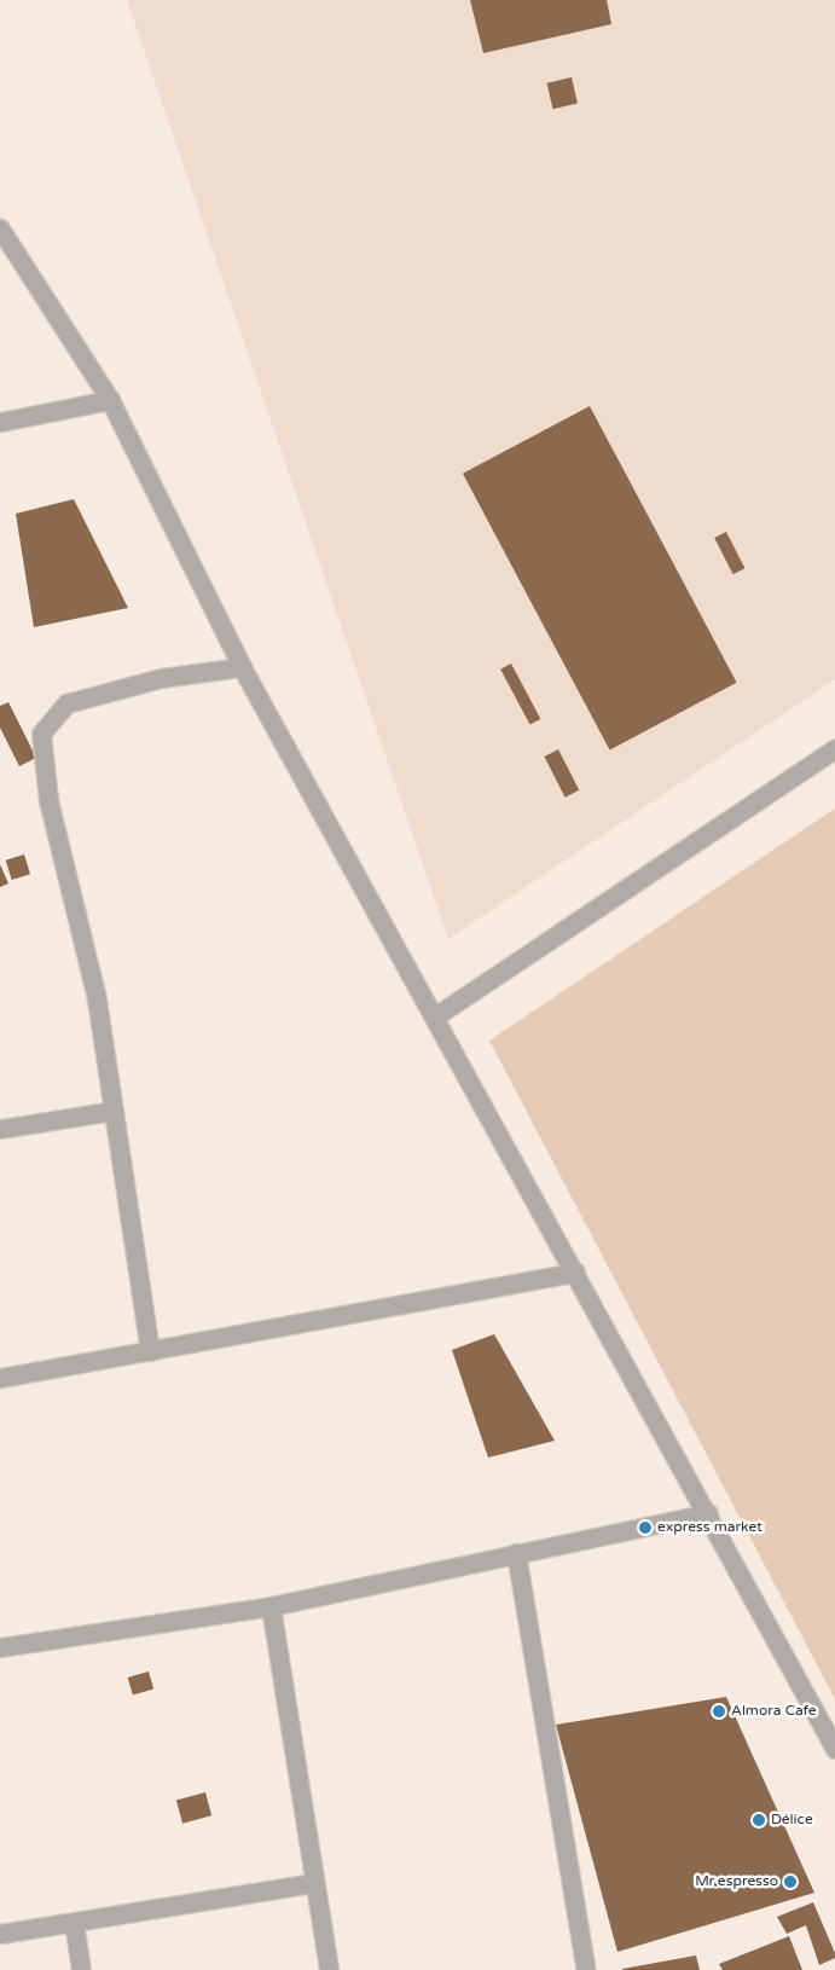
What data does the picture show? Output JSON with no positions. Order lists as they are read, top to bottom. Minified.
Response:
{"places":["express market","Almora Cafe","Délice","Mr.espresso"]}
